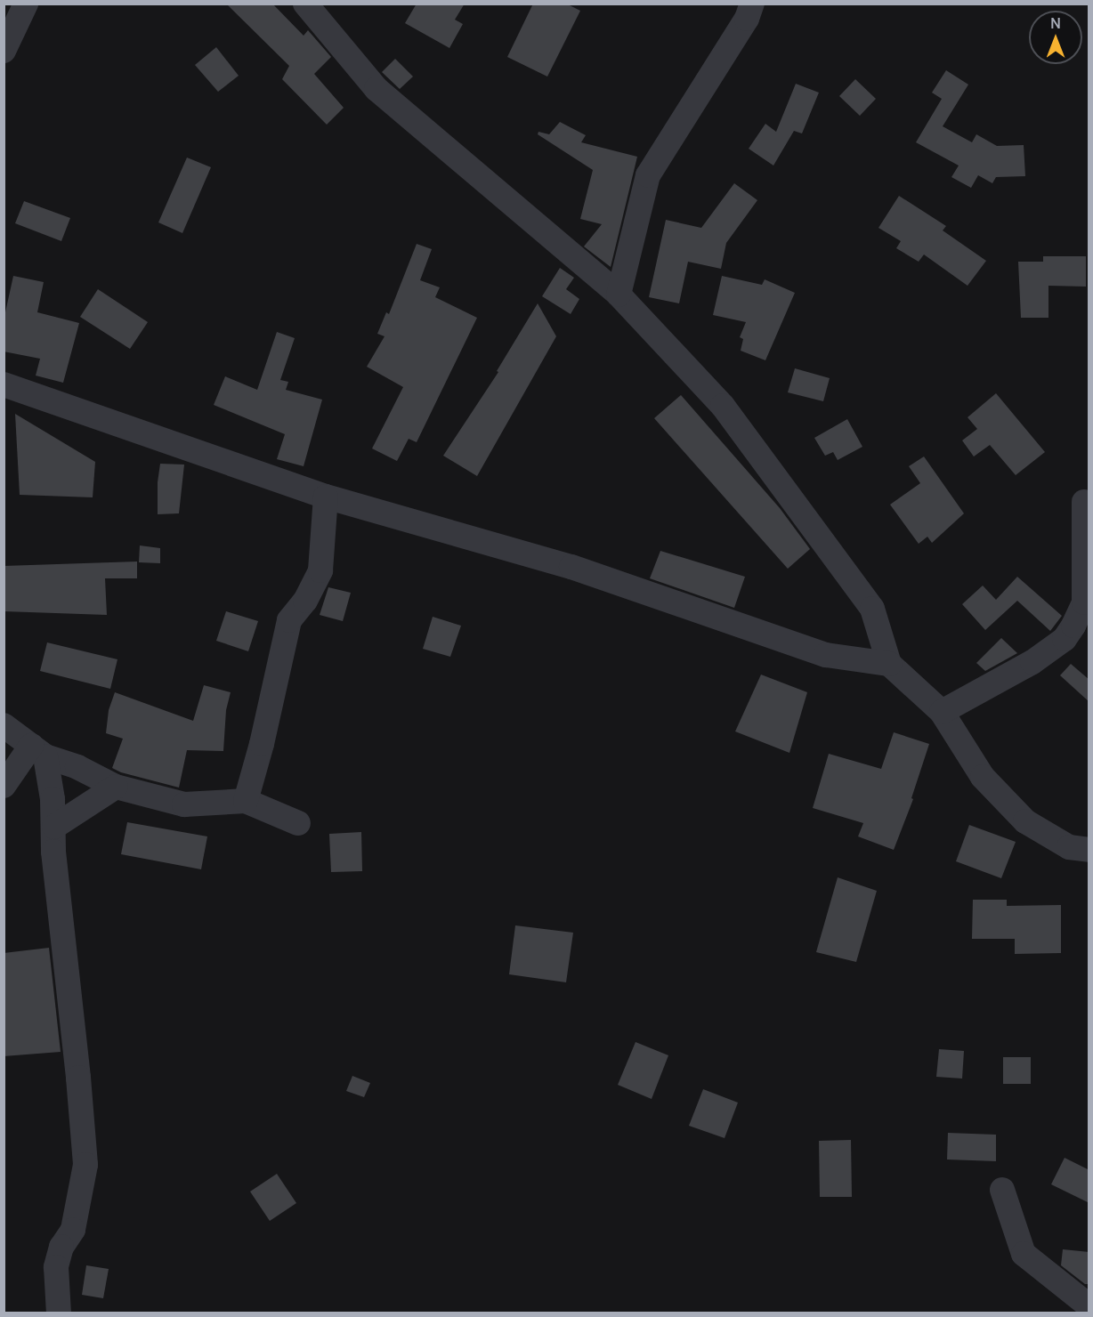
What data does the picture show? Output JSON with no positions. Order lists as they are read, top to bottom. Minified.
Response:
{"north":"top"}
